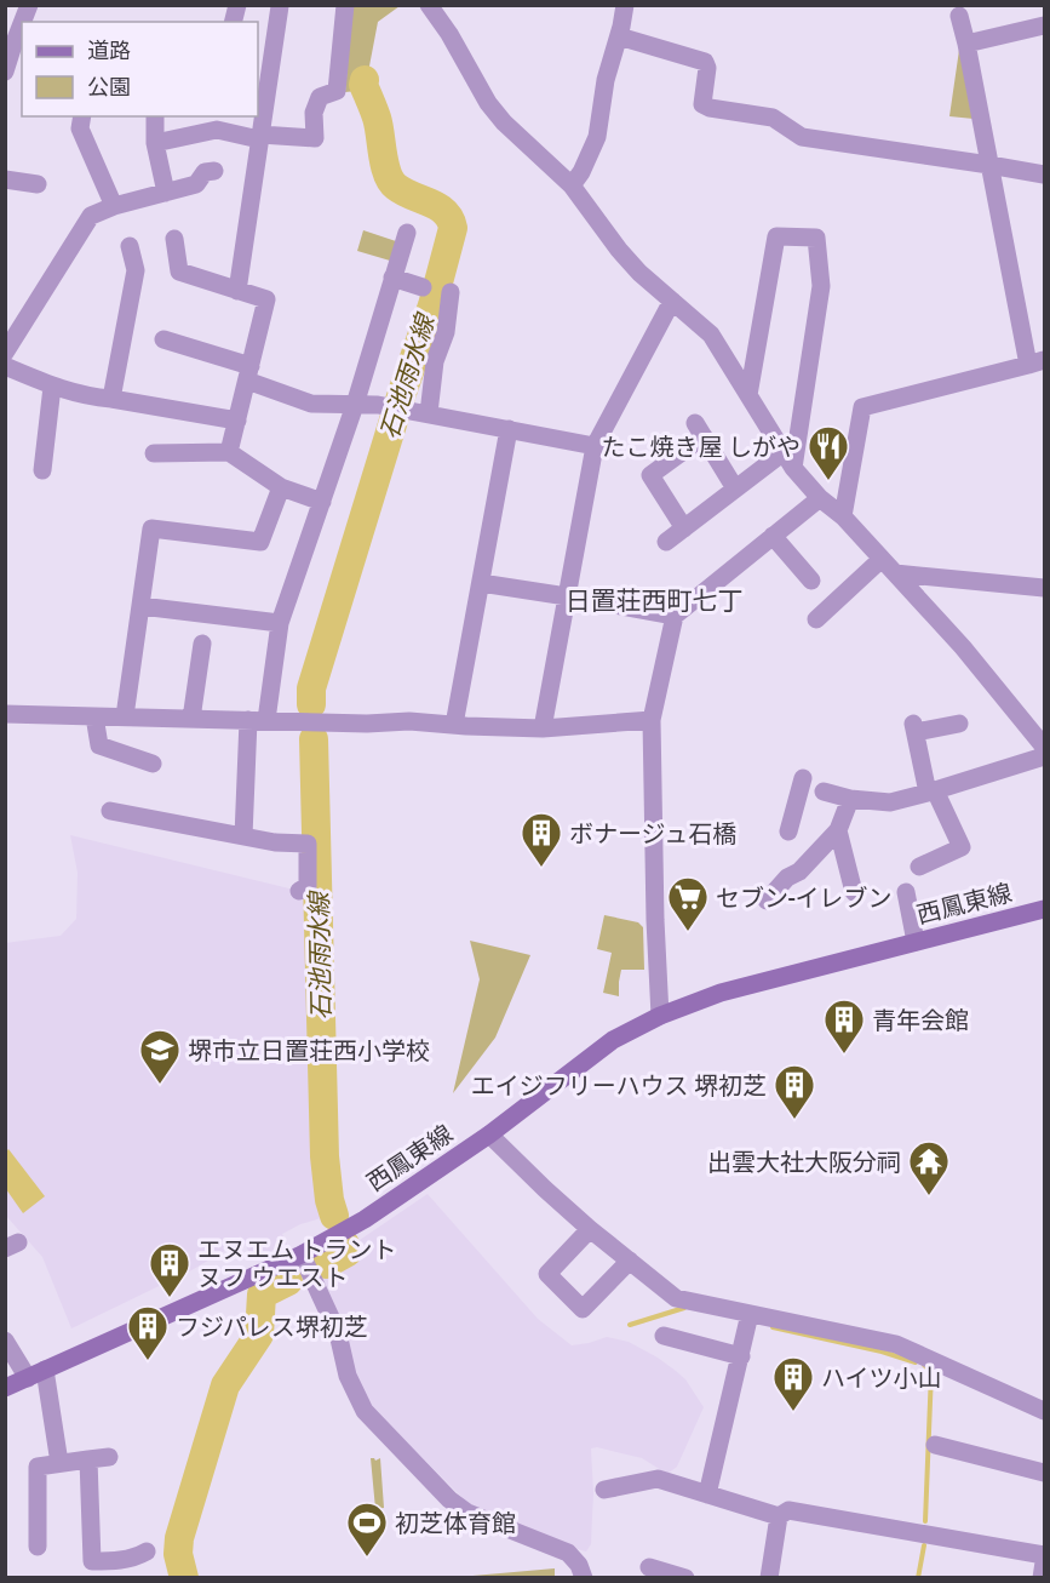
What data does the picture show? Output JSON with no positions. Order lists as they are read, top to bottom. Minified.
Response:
{"streets":{"main road":["西鳳東線"]},"districts":["日置荘西町七丁"],"water":["石池雨水線"],"places":{"restaurant":["たこ焼き屋 しがや"],"building":["ボナージュ石橋","青年会館","エイジフリーハウス 堺初芝","エヌエム トラント ヌフ ウエスト","フジパレス堺初芝","ハイツ小山"],"supermarket":["セブン-イレブン"],"school or university":["堺市立日置荘西小学校"],"temple":["出雲大社大阪分祠"],"sports":["初芝体育館"]},"legend":["道路","公園"]}
